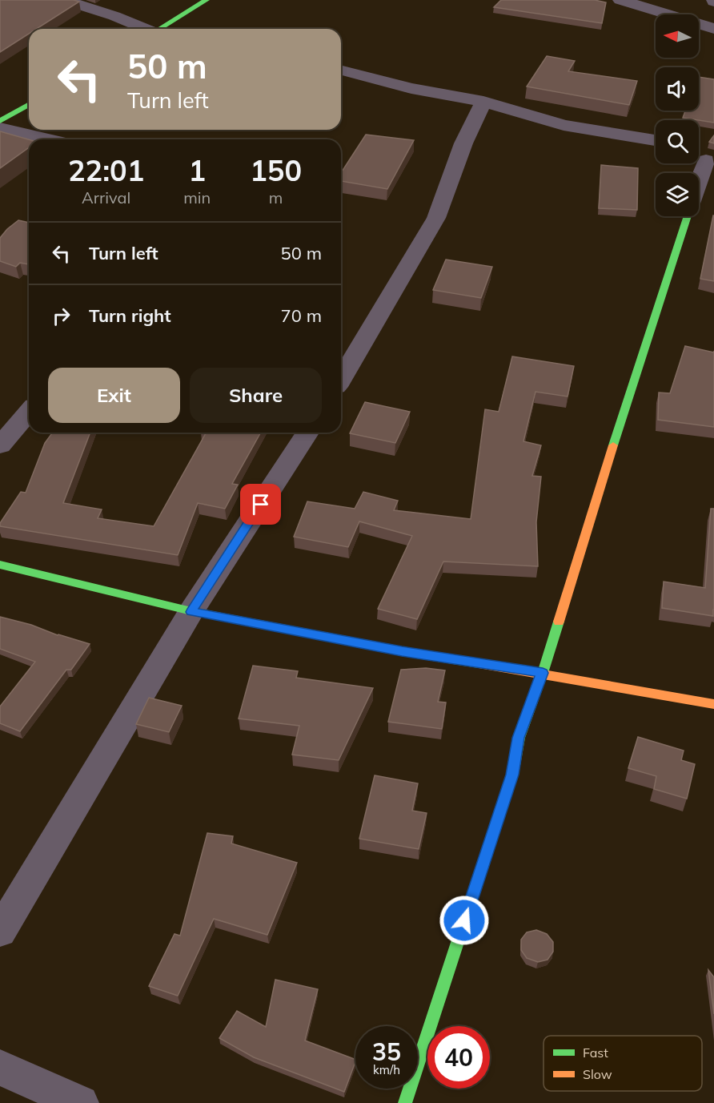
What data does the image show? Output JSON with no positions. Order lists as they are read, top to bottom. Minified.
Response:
{"legend":["Fast","Slow"],"north":"left","page":{"turn":["50 m","Turn left"],"eta":["22:01","Arrival","1","min","150","m"],"list":[{"name":"Turn left","value":"50 m"},{"name":"Turn right","value":"70 m"}],"buttons":["Exit","Share"],"speed":"35 km/h","limit":"40"}}
